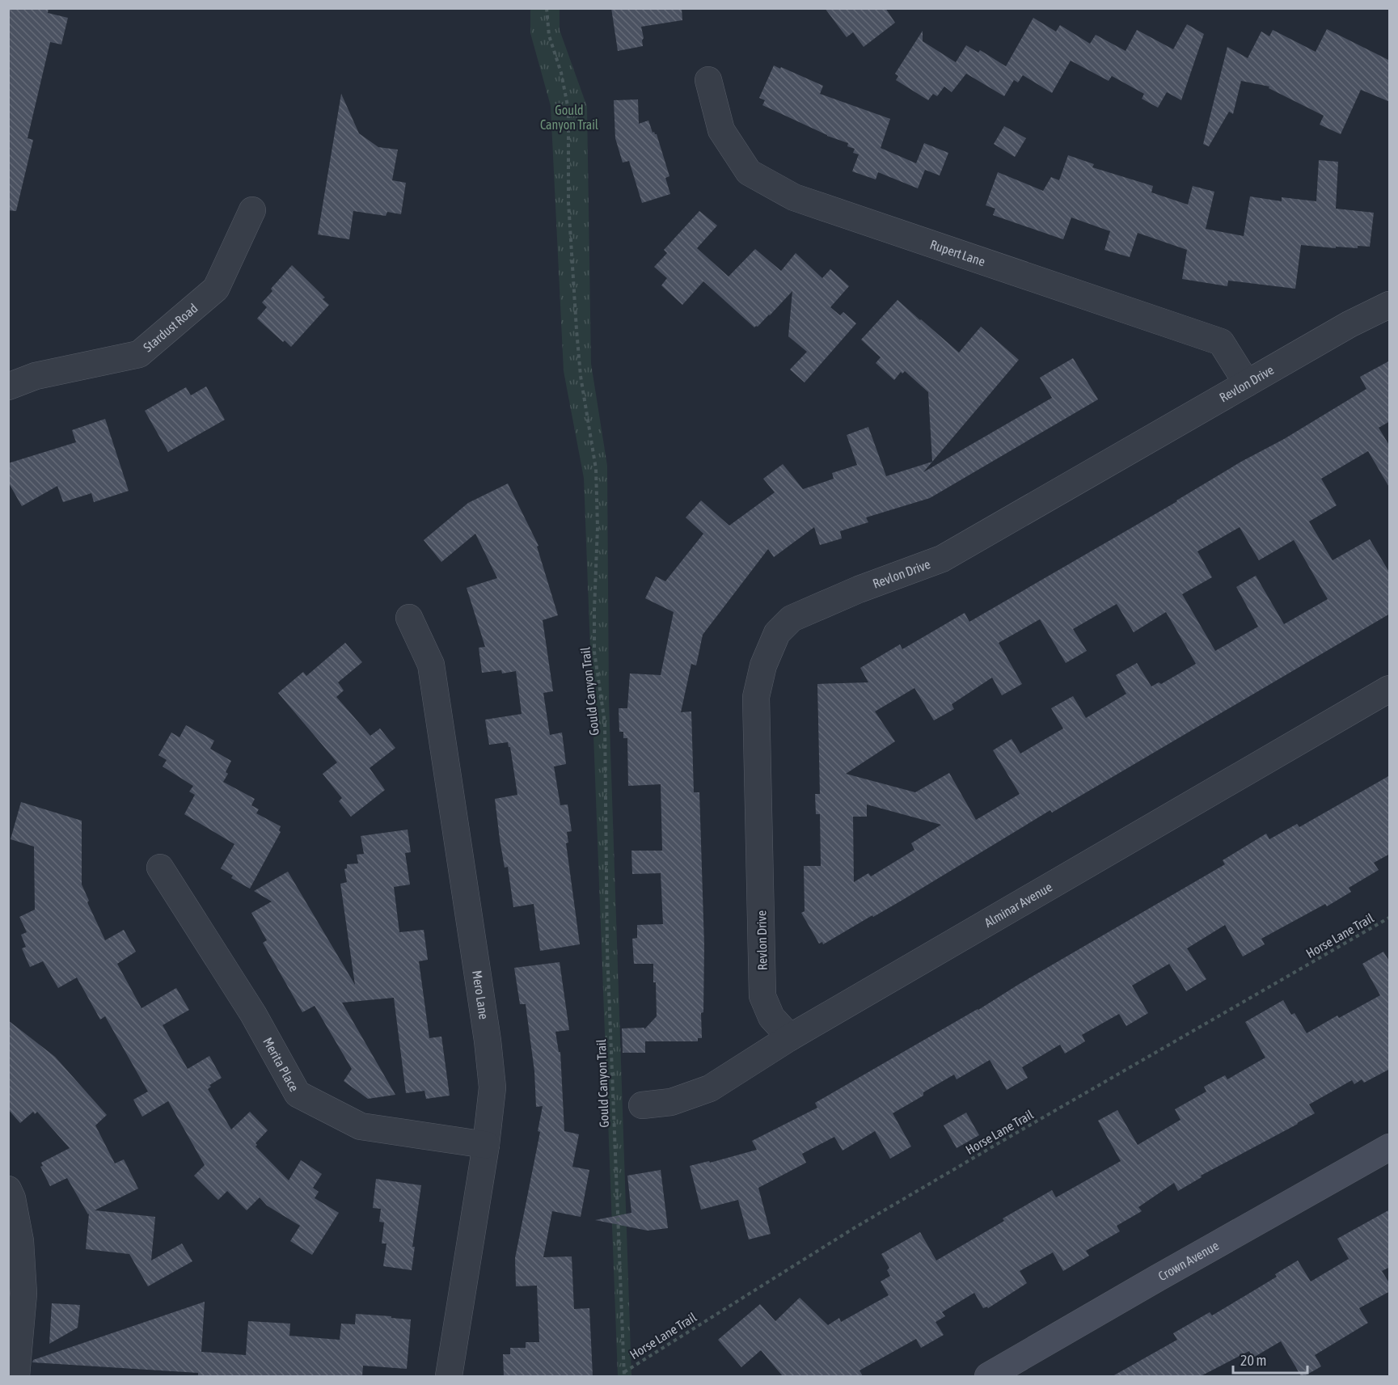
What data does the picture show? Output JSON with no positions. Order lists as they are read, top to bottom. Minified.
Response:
{"streets":{"street":["Rupert Lane","Stardust Road","Revlon Drive","Alminar Avenue","Mero Lane","Merita Place","Crown Avenue"],"path":["Gould Canyon Trail","Horse Lane Trail"]},"crossings":[["Rupert Lane","Revlon Drive"],["Revlon Drive","Alminar Avenue"],["Gould Canyon Trail","Horse Lane Trail"],["Mero Lane","Merita Place"]],"parks":["Gould Canyon Trail"],"scale_bar":"20 m"}
